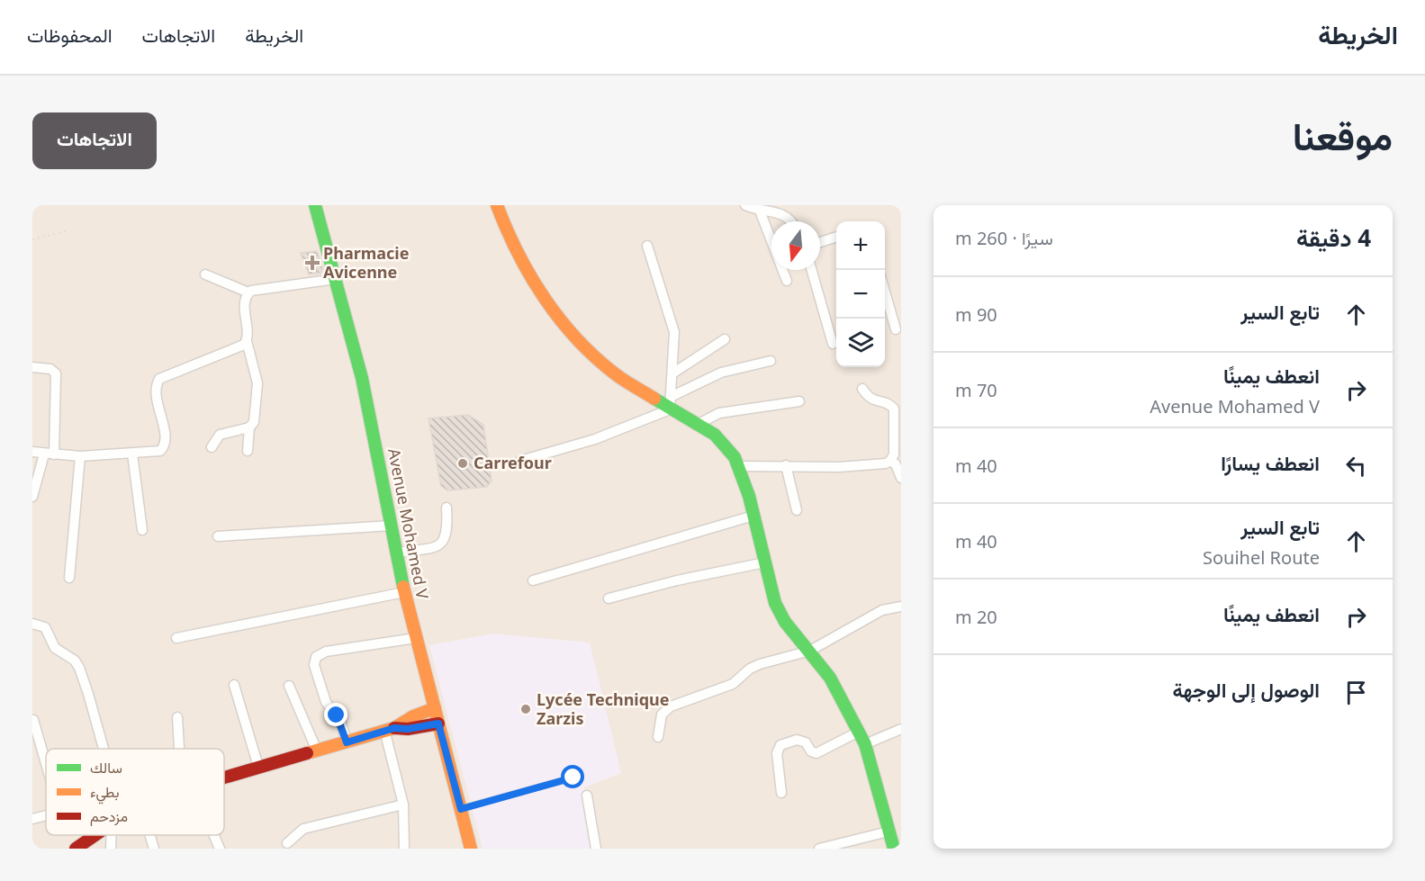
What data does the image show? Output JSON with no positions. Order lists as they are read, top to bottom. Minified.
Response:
{"streets":{"main road":["Avenue Mohamed V"]},"places":{"health":["Pharmacie Avicenne"],"other":["Carrefour","Lycée Technique Zarzis"]},"legend":["سالك","بطيء","مزدحم"],"north":"bottom","page":{"header":"الخريطة","nav":["الخريطة","الاتجاهات","المحفوظات"],"title":"موقعنا","buttons":"الاتجاهات","heading":["4 دقيقة","سيرًا · 260 m"],"map_buttons":["+","−"],"list":[["تابع السير","90 m"],["انعطف يمينًا","Avenue Mohamed V","70 m"],["انعطف يسارًا","40 m"],["تابع السير","Souihel Route","40 m"],["انعطف يمينًا","20 m"],"الوصول إلى الوجهة"]}}
